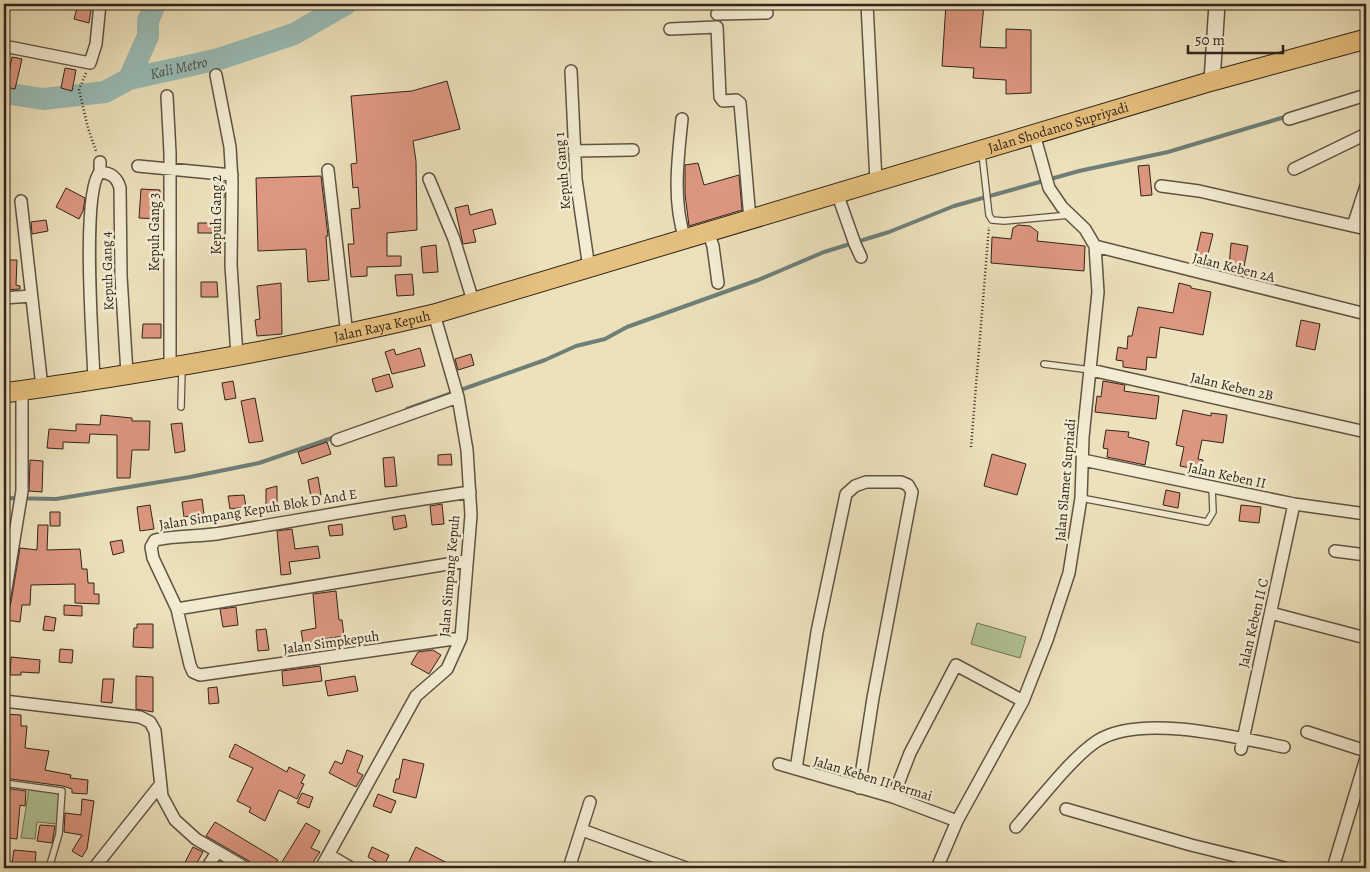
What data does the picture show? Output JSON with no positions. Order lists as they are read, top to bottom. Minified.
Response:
{"streets":{"main road":["Jalan Shodanco Supriyadi","Jalan Raya Kepuh"],"street":["Kepuh Gang 1","Kepuh Gang 2","Kepuh Gang 3","Jalan Keben 2A","Kepuh Gang 4","Jalan Keben 2B","Jalan Keben II","Jalan Slamet Supriadi","Jalan Simpang Kepuh Blok D And E","Jalan Simpang Kepuh","Jalan Keben II C","Jalan Simpkepuh","Jalan Keben II Permai"]},"crossings":[["Jalan Shodanco Supriyadi","Jalan Raya Kepuh"],["Jalan Shodanco Supriyadi","Jalan Slamet Supriadi"],["Kepuh Gang 1","Jalan Raya Kepuh"],["Kepuh Gang 2","Jalan Raya Kepuh"],["Kepuh Gang 3","Jalan Raya Kepuh"],["Jalan Keben 2A","Jalan Slamet Supriadi"],["Kepuh Gang 4","Jalan Raya Kepuh"],["Jalan Raya Kepuh","Jalan Simpang Kepuh"],["Jalan Keben 2B","Jalan Slamet Supriadi"],["Jalan Keben II","Jalan Slamet Supriadi"],["Jalan Keben II","Jalan Keben II C"],["Jalan Slamet Supriadi","Jalan Keben II Permai"],["Jalan Simpang Kepuh Blok D And E","Jalan Simpang Kepuh"],["Jalan Simpang Kepuh Blok D And E","Jalan Simpkepuh"],["Jalan Simpang Kepuh","Jalan Simpkepuh"]],"water":["Kali Metro"],"scale_bar":"50 m"}
